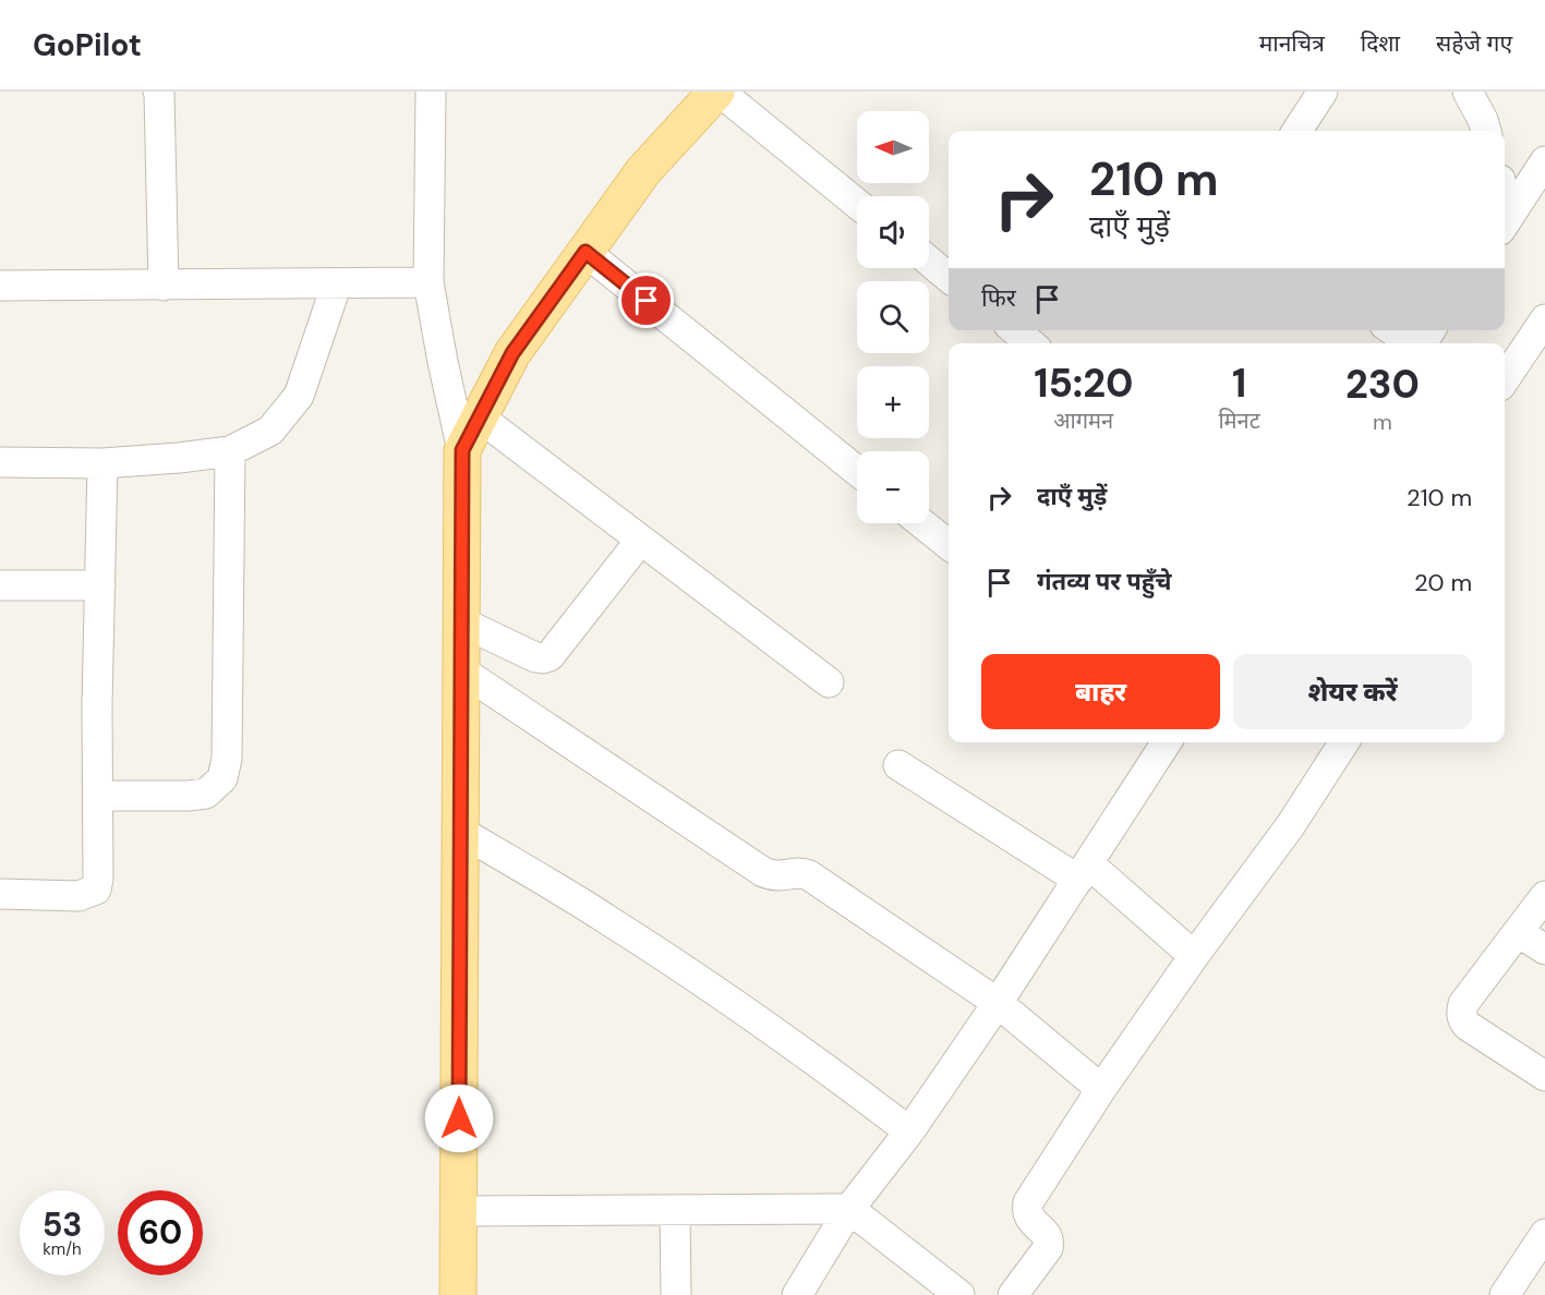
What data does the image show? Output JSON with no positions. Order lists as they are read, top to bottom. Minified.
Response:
{"north":"left","page":{"header":"GoPilot","nav":["मानचित्र","दिशा","सहेजे गए"],"map_buttons":["+","−"],"turn":["210 m","दाएँ मुड़ें"],"then":"फिर","eta":["15:20","आगमन","1","मिनट","230","m"],"list":[{"name":"दाएँ मुड़ें","value":"210 m"},{"name":"गंतव्य पर पहुँचे","value":"20 m"}],"buttons":["बाहर","शेयर करें"],"speed":"53 km/h","limit":"60"}}
